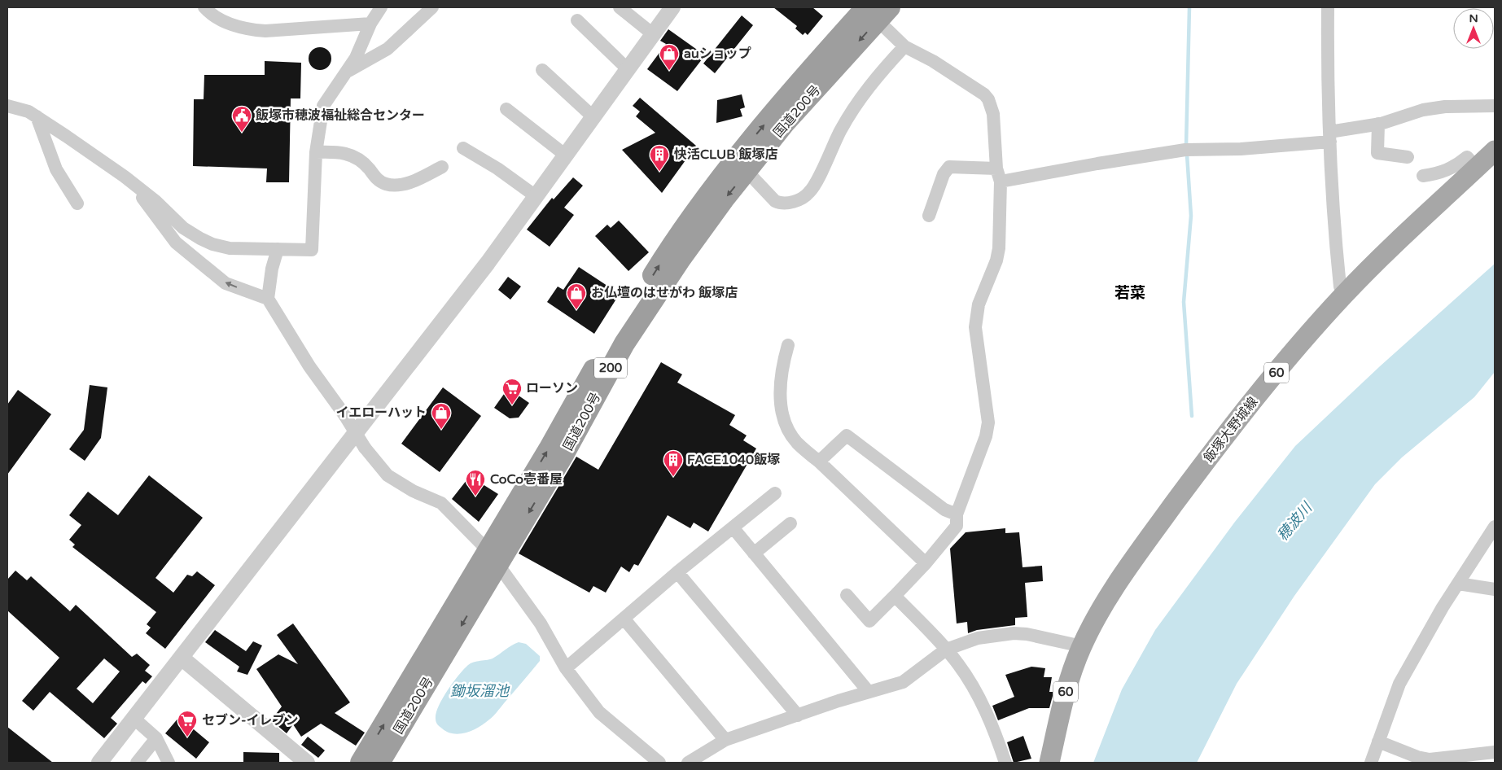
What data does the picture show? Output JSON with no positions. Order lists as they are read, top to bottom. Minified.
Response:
{"streets":{"highway":["国道200号","200"],"main road":["60","飯塚大野城線"]},"districts":["若菜"],"water":["穂波川","鋤坂溜池"],"places":{"shop":["auショップ","お仏壇のはせがわ 飯塚店","イエローハット"],"public building":["飯塚市穂波福祉総合センター"],"building":["快活CLUB 飯塚店","FACE1040飯塚"],"supermarket":["ローソン","セブン-イレブン"],"restaurant":["CoCo壱番屋"]},"north":"top"}
